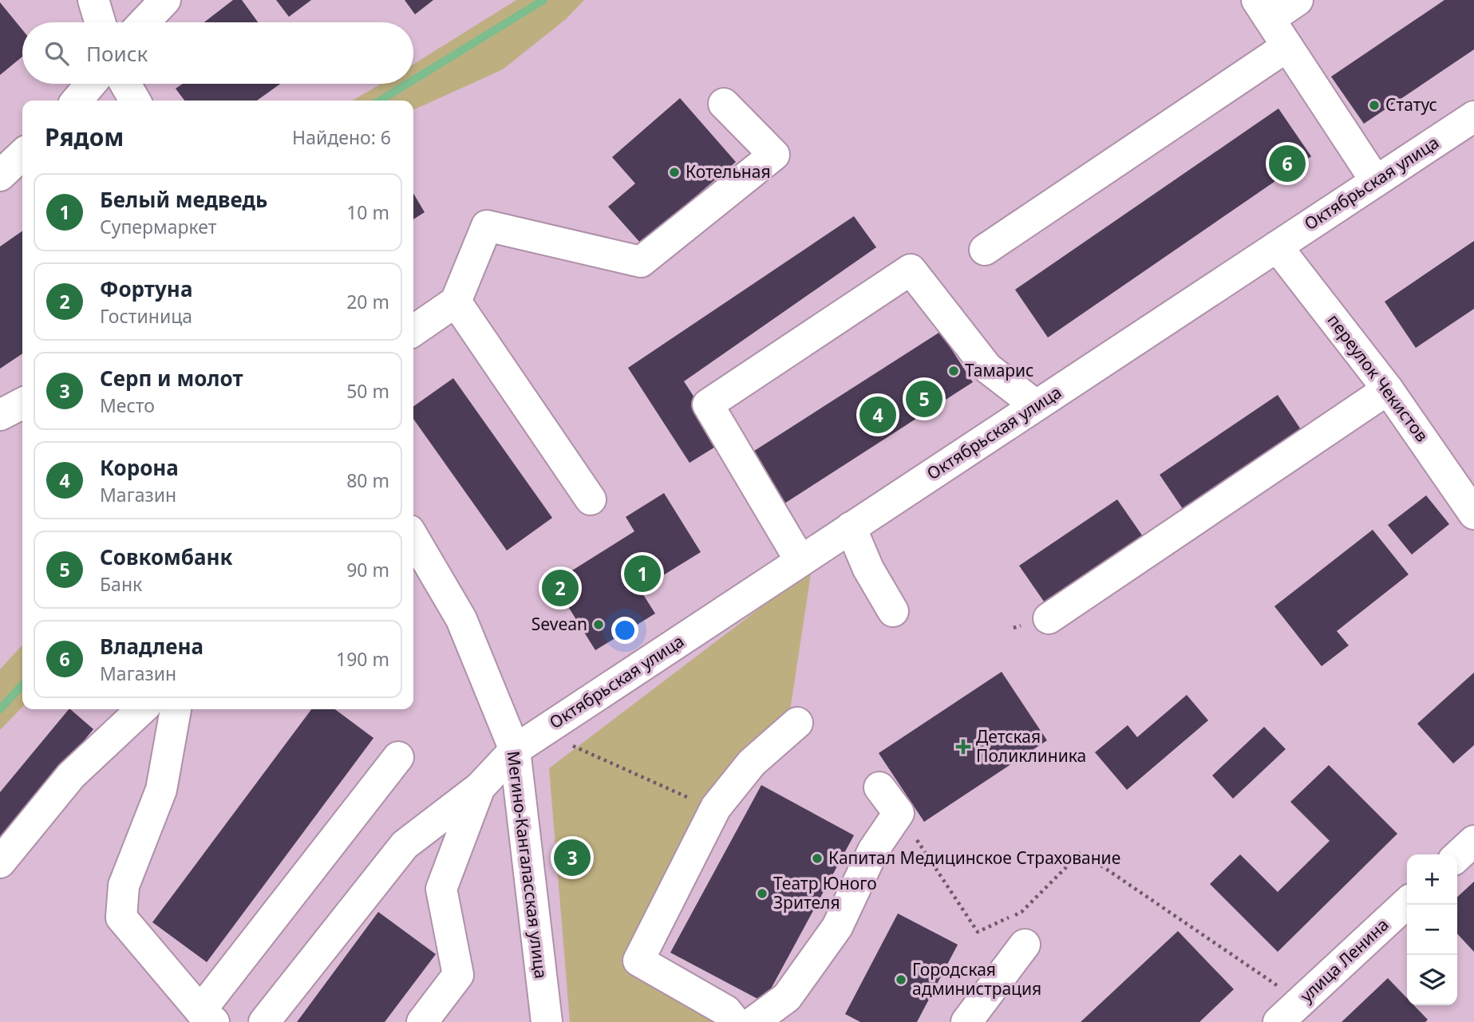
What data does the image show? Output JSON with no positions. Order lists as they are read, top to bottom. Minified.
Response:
{"streets":{"main road":["Октябрьская улица","переулок Чекистов","Мегино-Кангаласская улица","улица Ленина"]},"crossings":[["Октябрьская улица","переулок Чекистов"],["Октябрьская улица","Мегино-Кангаласская улица"]],"places":{"other":["Статус","Котельная","Тамарис","Sevean","Капитал Медицинское Страхование","Театр Юного Зрителя","Городская администрация"],"health":["Детская Поликлиника"]},"page":{"search":"Поиск","heading":["Рядом","Найдено: 6"],"pins":["6","5","4","1","2","3"],"list":[{"mark":"1","name":"Белый медведь","note":"Супермаркет","value":"10 m"},{"mark":"2","name":"Фортуна","note":"Гостиница","value":"20 m"},{"mark":"3","name":"Серп и молот","note":"Место","value":"50 m"},{"mark":"4","name":"Корона","note":"Магазин","value":"80 m"},{"mark":"5","name":"Совкомбанк","note":"Банк","value":"90 m"},{"mark":"6","name":"Владлена","note":"Магазин","value":"190 m"}],"map_buttons":["+","−"]}}
